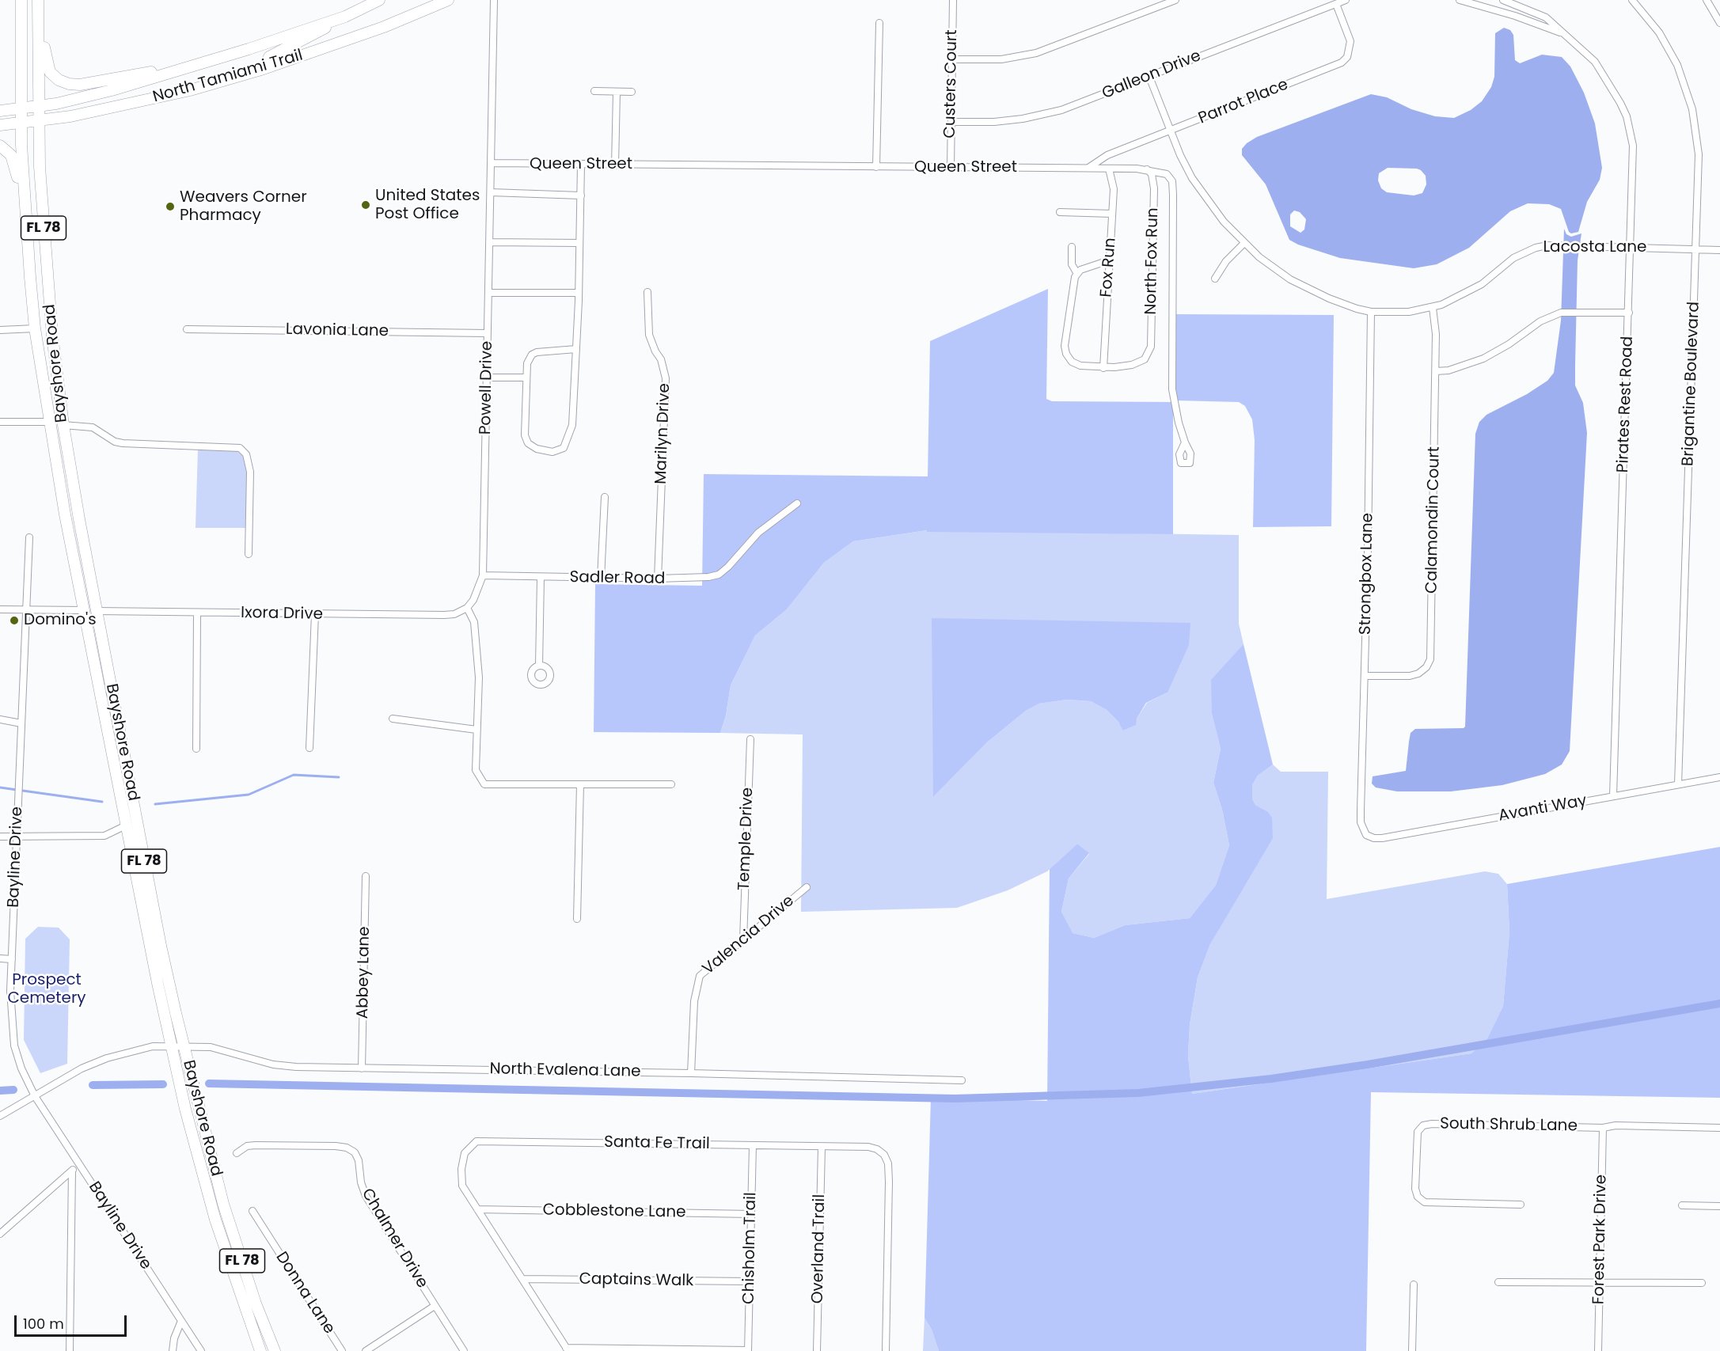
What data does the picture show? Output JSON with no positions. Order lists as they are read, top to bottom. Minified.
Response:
{"streets":{"main road":["North Tamiami Trail","FL 78","Bayshore Road"],"street":["Galleon Drive","Custers Court","Parrot Place","Queen Street","Lacosta Lane","North Fox Run","Fox Run","Lavonia Lane","Brigantine Boulevard","Powell Drive","Pirates Rest Road","Marilyn Drive","Calamondin Court","Strongbox Lane","Sadler Road","Ixora Drive","Avanti Way","Temple Drive","Bayline Drive","Valencia Drive","Abbey Lane","North Evalena Lane","South Shrub Lane","Santa Fe Trail","Cobblestone Lane","Chalmer Drive","Forest Park Drive","Chisholm Trail","Overland Trail","Captains Walk","Donna Lane"]},"crossings":[["Galleon Drive","Custers Court"],["Galleon Drive","Parrot Place"],["Galleon Drive","Lacosta Lane"],["North Tamiami Trail","FL 78"],["North Tamiami Trail","Bayshore Road"],["Custers Court","Queen Street"],["Parrot Place","Queen Street"],["Parrot Place","Lacosta Lane"],["Queen Street","North Fox Run"],["Queen Street","Fox Run"],["Queen Street","Powell Drive"],["FL 78","Bayshore Road"],["Lacosta Lane","Brigantine Boulevard"],["Lacosta Lane","Pirates Rest Road"],["Lacosta Lane","Calamondin Court"],["Lacosta Lane","Strongbox Lane"],["North Fox Run","Fox Run"],["Lavonia Lane","Powell Drive"],["Bayshore Road","Ixora Drive"],["Bayshore Road","North Evalena Lane"],["Brigantine Boulevard","Avanti Way"],["Powell Drive","Sadler Road"],["Powell Drive","Ixora Drive"],["Pirates Rest Road","Avanti Way"],["Marilyn Drive","Sadler Road"],["Calamondin Court","Strongbox Lane"],["Strongbox Lane","Avanti Way"],["Temple Drive","Valencia Drive"],["Bayline Drive","North Evalena Lane"],["Valencia Drive","North Evalena Lane"],["Abbey Lane","North Evalena Lane"],["South Shrub Lane","Forest Park Drive"],["Santa Fe Trail","Cobblestone Lane"],["Santa Fe Trail","Chisholm Trail"],["Santa Fe Trail","Overland Trail"],["Santa Fe Trail","Captains Walk"],["Cobblestone Lane","Chisholm Trail"],["Chisholm Trail","Captains Walk"]],"parks":["Prospect Cemetery"],"places":["United States Post Office","Weavers Corner Pharmacy","Domino's"],"scale_bar":"100 m"}
